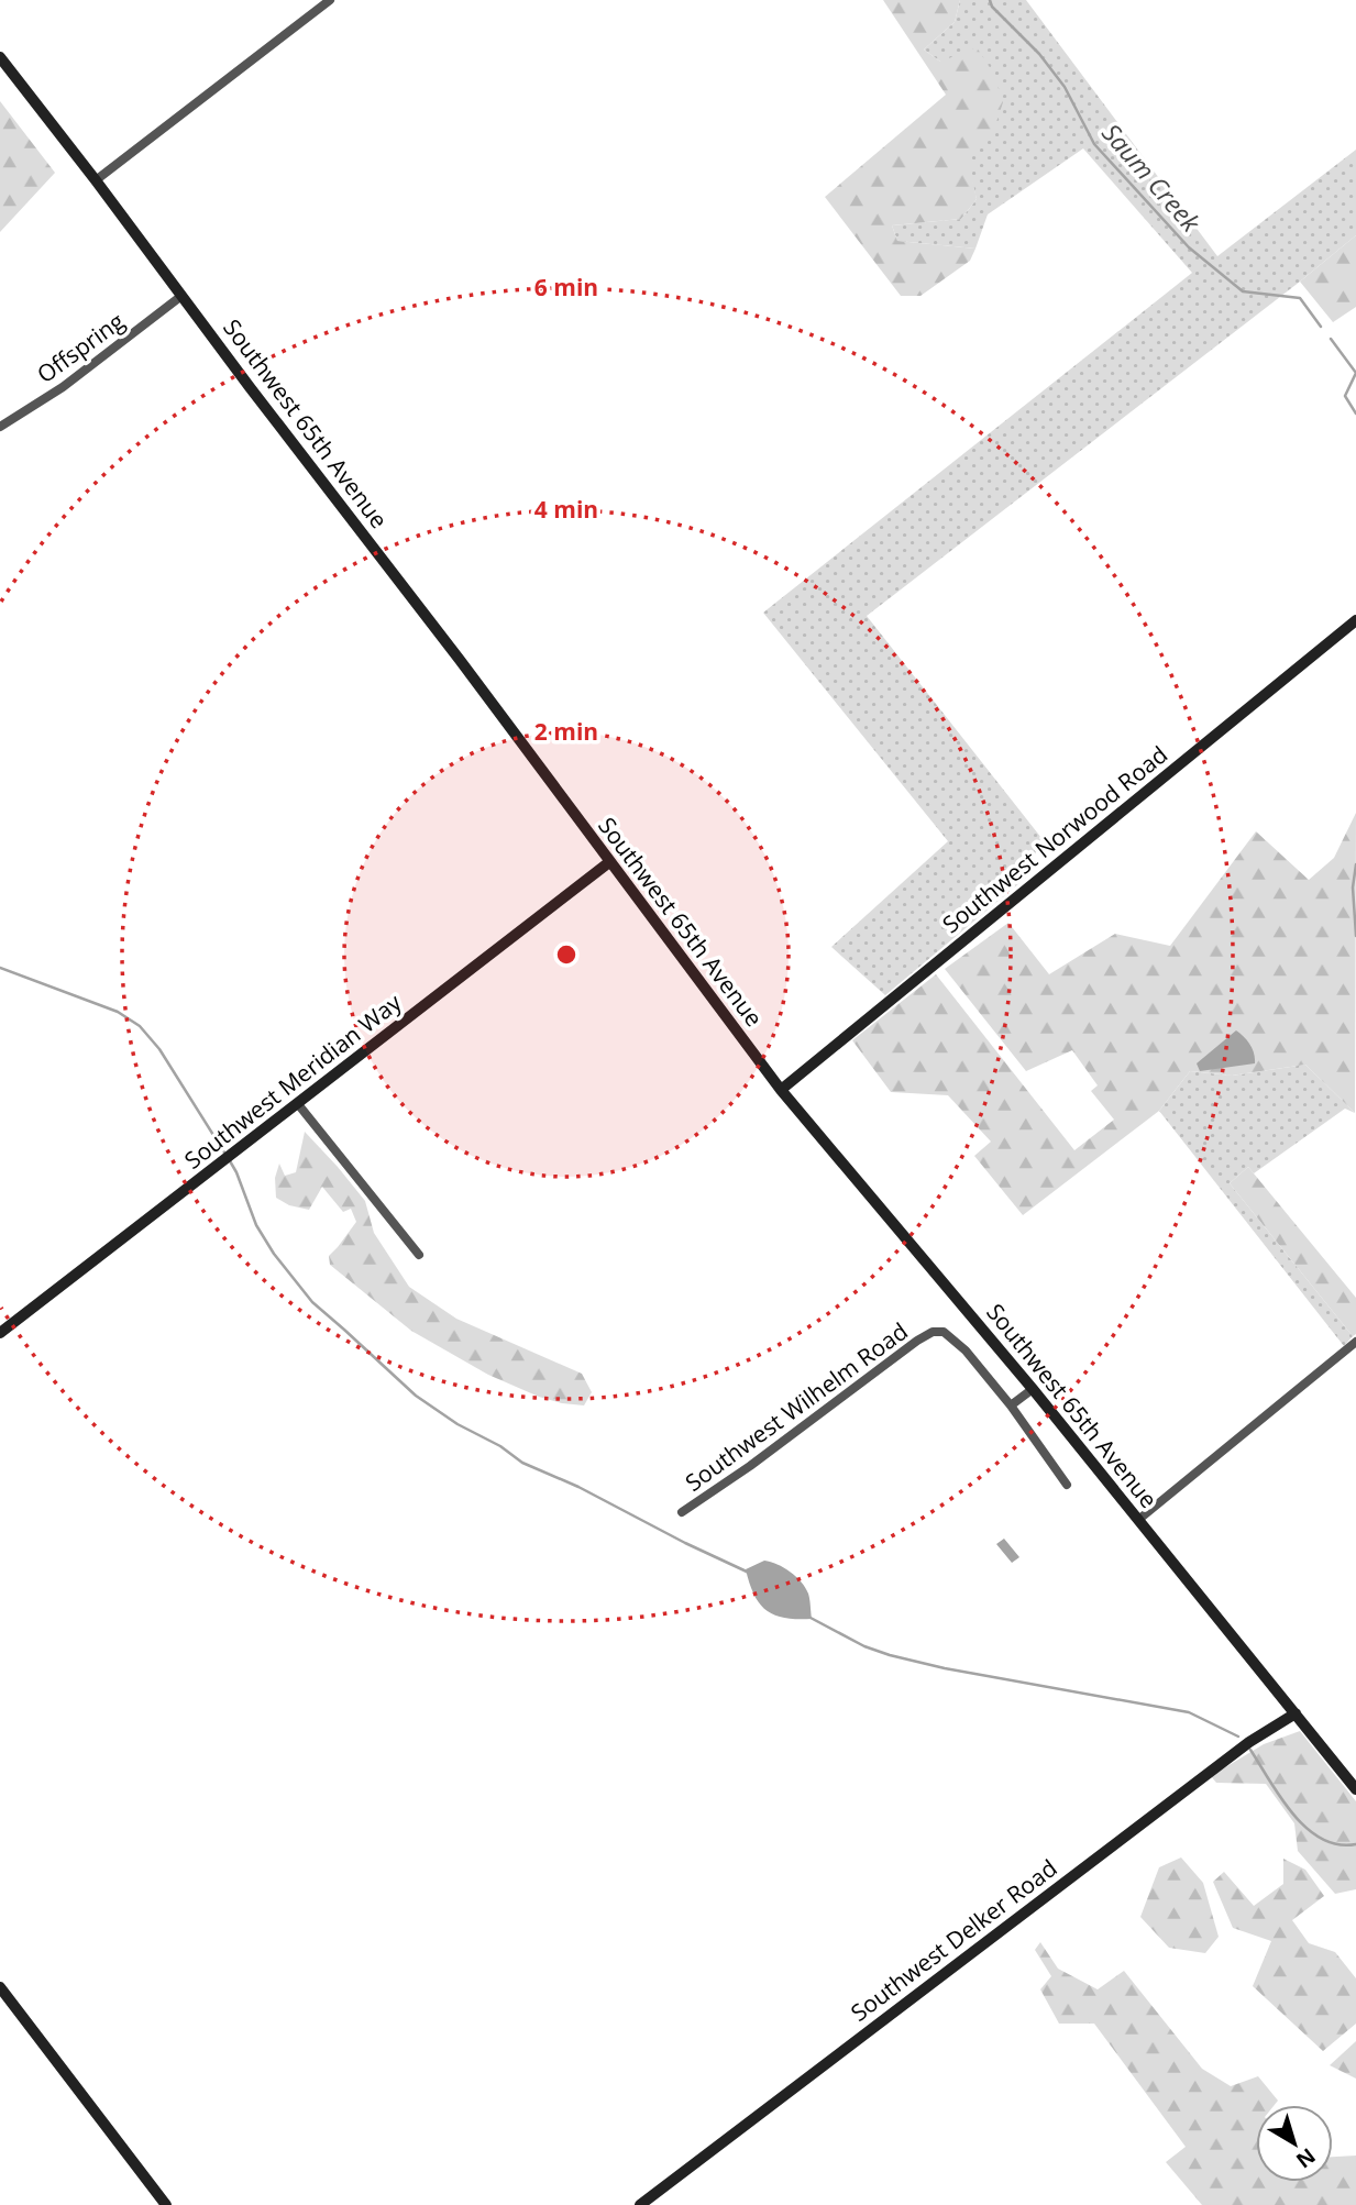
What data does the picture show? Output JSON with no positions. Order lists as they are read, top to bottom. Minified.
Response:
{"streets":{"street":["Offspring","Southwest 65th Avenue","Southwest Norwood Road","Southwest Meridian Way","Southwest Wilhelm Road","Southwest Delker Road"]},"crossings":[["Offspring","Southwest 65th Avenue"],["Southwest 65th Avenue","Southwest Norwood Road"],["Southwest 65th Avenue","Southwest Meridian Way"],["Southwest 65th Avenue","Southwest Delker Road"]],"water":["Saum Creek"],"north":"bottom right","rings":["6 min","4 min","2 min"]}
